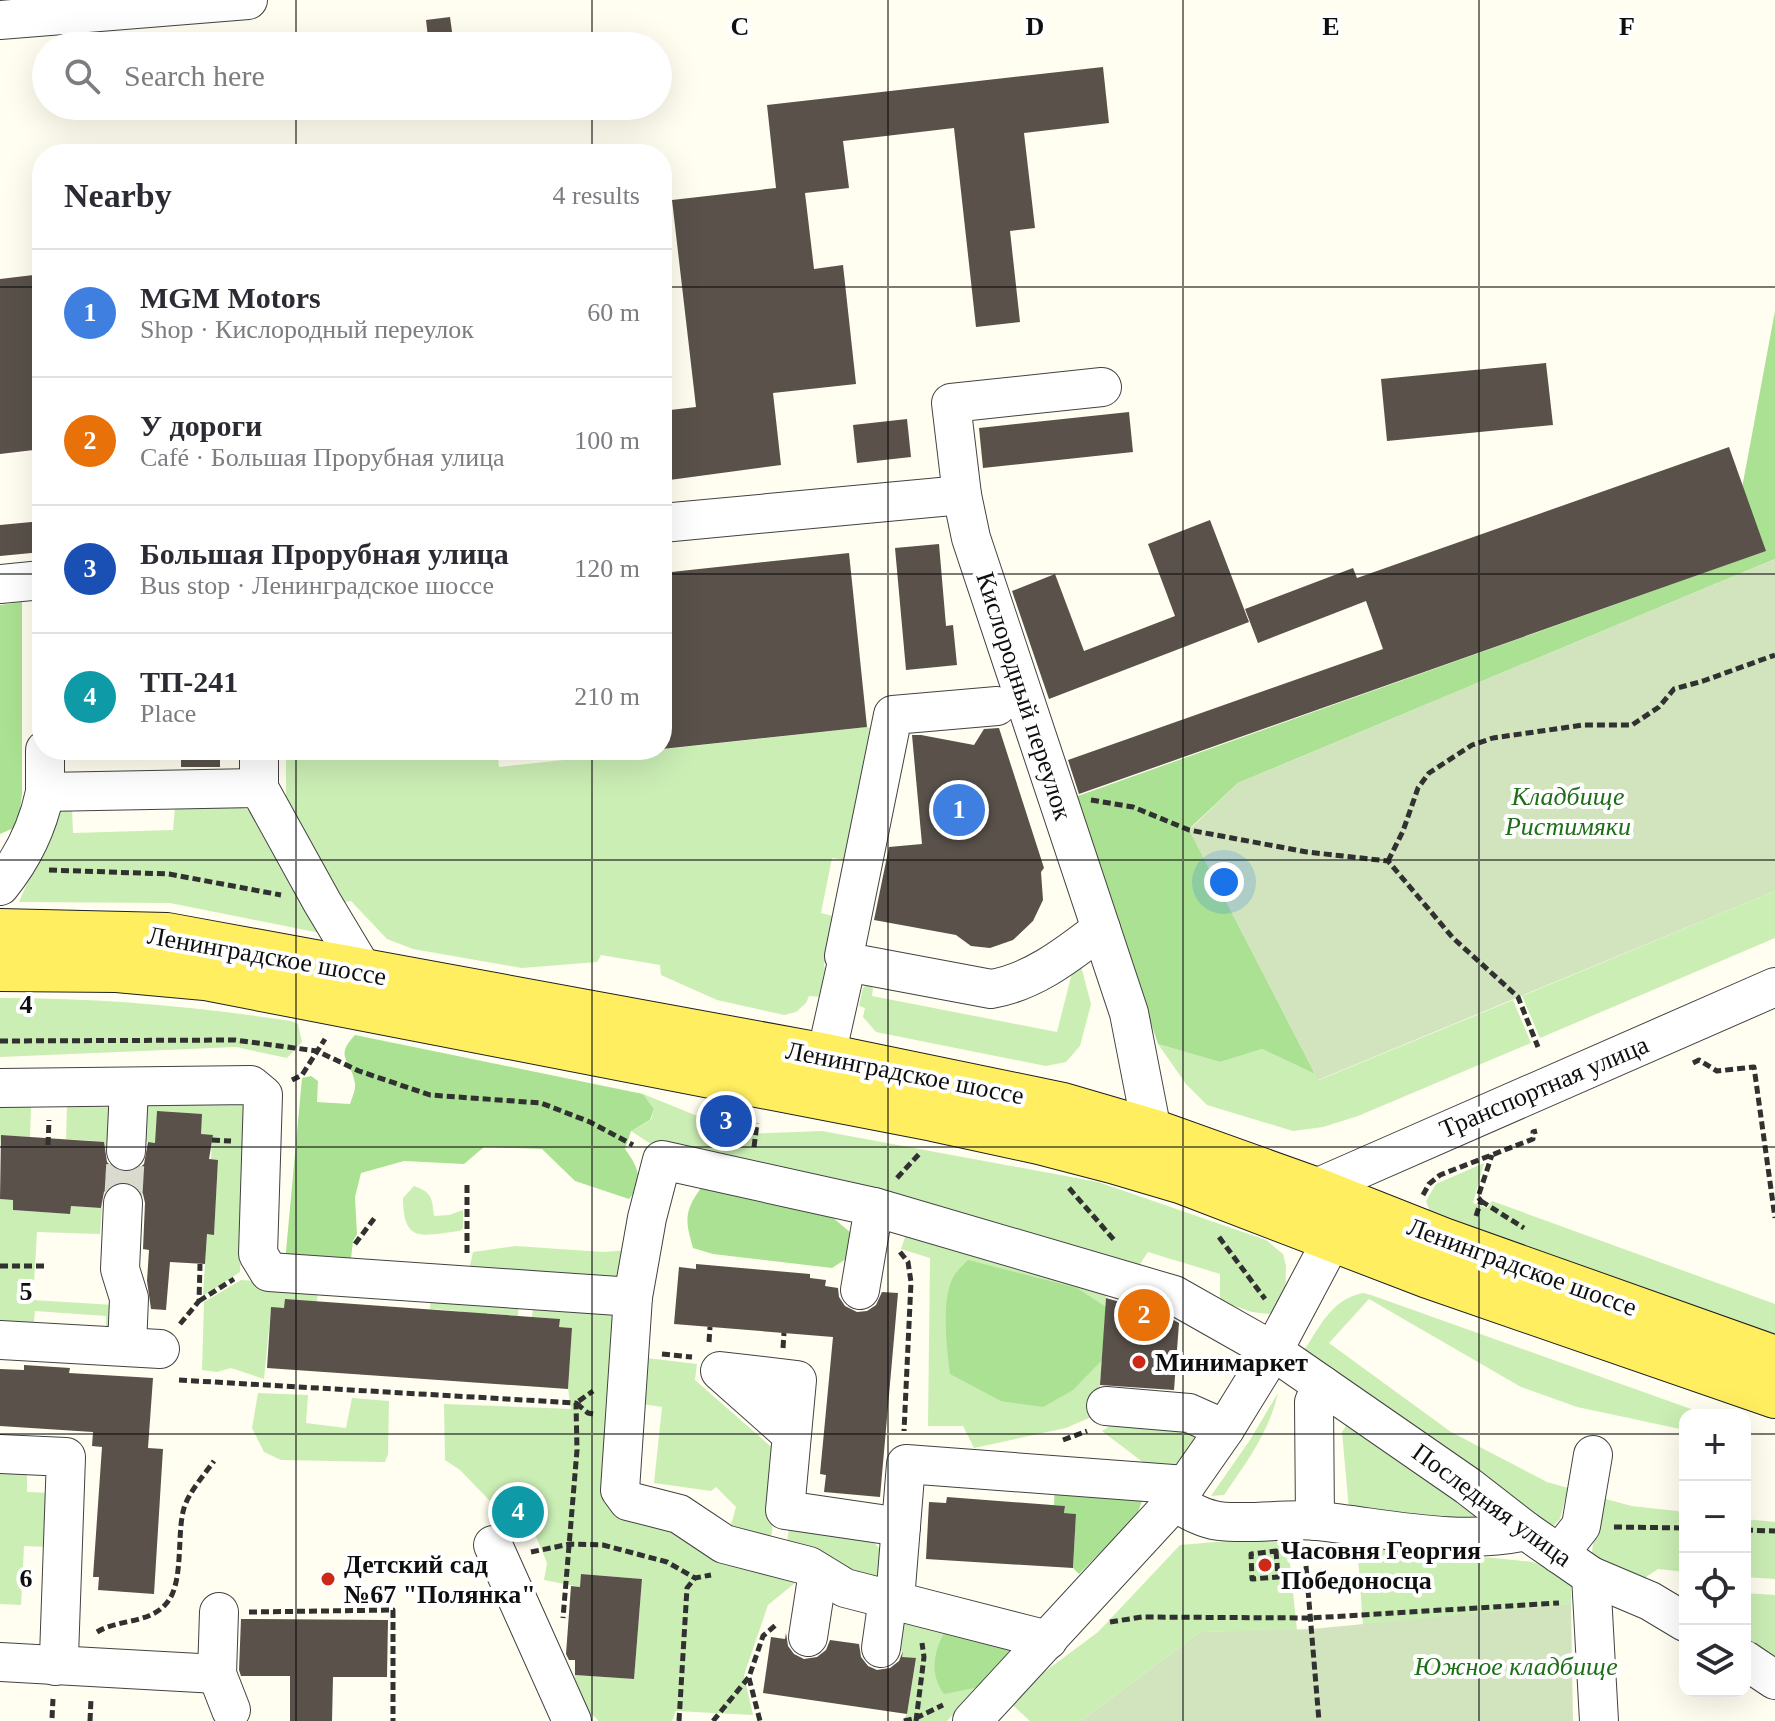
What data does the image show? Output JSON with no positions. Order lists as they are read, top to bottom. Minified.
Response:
{"streets":{"main road":["Ленинградское шоссе"],"street":["Кислородный переулок","Транспортная улица","Последняя улица"]},"crossings":[["Кислородный переулок","Ленинградское шоссе"],["Ленинградское шоссе","Транспортная улица"]],"parks":["Кладбище Ристимяки","Южное кладбище"],"places":["Минимаркет","Часовня Георгия Победоносца","Детский сад №67 \"Полянка\""],"page":{"search":"Search here","heading":["Nearby","4 results"],"list":[{"mark":"1","name":"MGM Motors","note":"Shop · Кислородный переулок","value":"60 m"},{"mark":"2","name":"У дороги","note":"Café · Большая Прорубная улица","value":"100 m"},{"mark":"3","name":"Большая Прорубная улица","note":"Bus stop · Ленинградское шоссе","value":"120 m"},{"mark":"4","name":"ТП-241","note":"Place","value":"210 m"}],"pins":["1","3","2","4"],"map_buttons":["+","−"]},"grid":{"columns":["C","D","E","F"],"rows":["4","5","6"]}}
